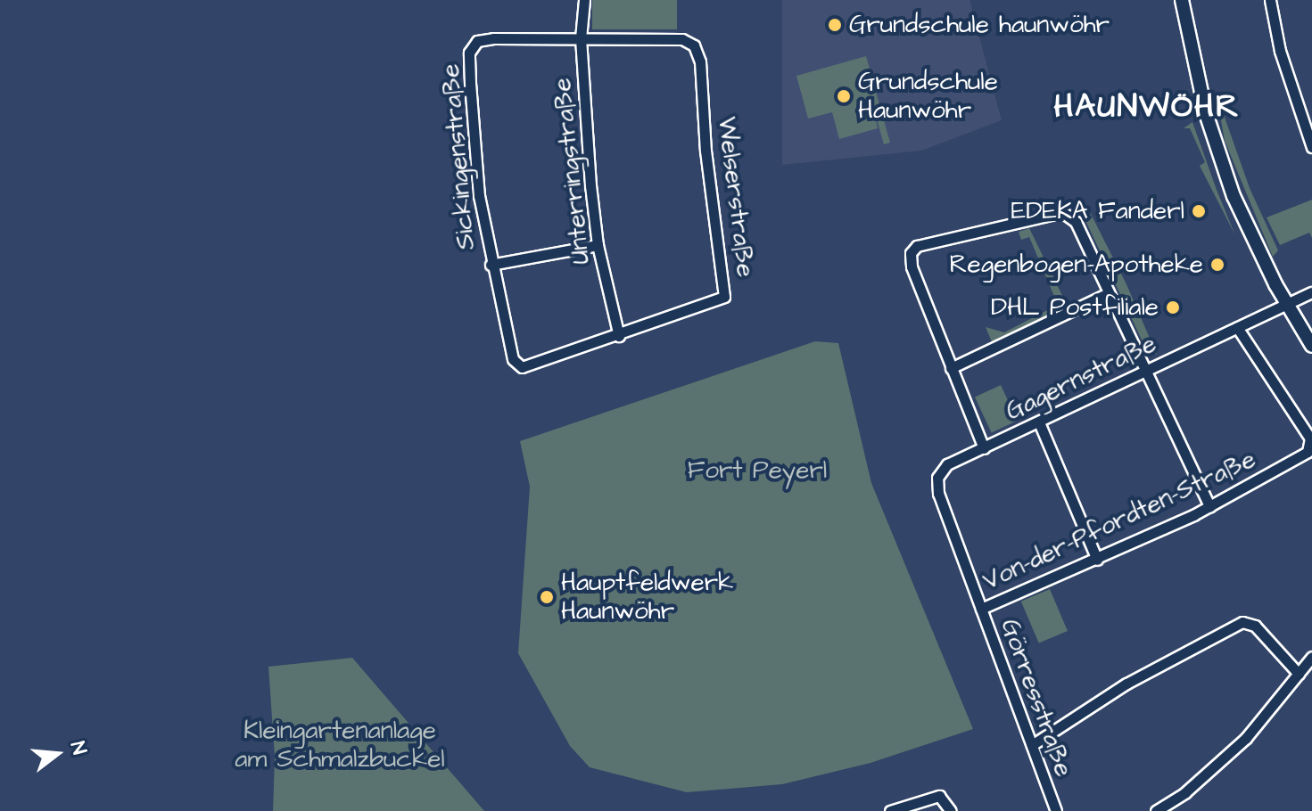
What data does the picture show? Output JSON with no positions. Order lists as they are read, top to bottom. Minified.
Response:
{"streets":{"street":["Sickingenstraße","Unterringstraße","Welserstraße","Gagernstraße","Von-der-Pfordten-Straße","Görresstraße"]},"crossings":[["Sickingenstraße","Unterringstraße"],["Sickingenstraße","Welserstraße"],["Unterringstraße","Welserstraße"],["Gagernstraße","Görresstraße"],["Von-der-Pfordten-Straße","Görresstraße"]],"districts":["HAUNWÖHR"],"parks":["Fort Peyerl","Kleingartenanlage am Schmalzbuckel"],"places":["Grundschule haunwöhr","Grundschule Haunwöhr","EDEKA Fanderl","Regenbogen-Apotheke","DHL Postfiliale","Hauptfeldwerk Haunwöhr"],"north":"right"}
